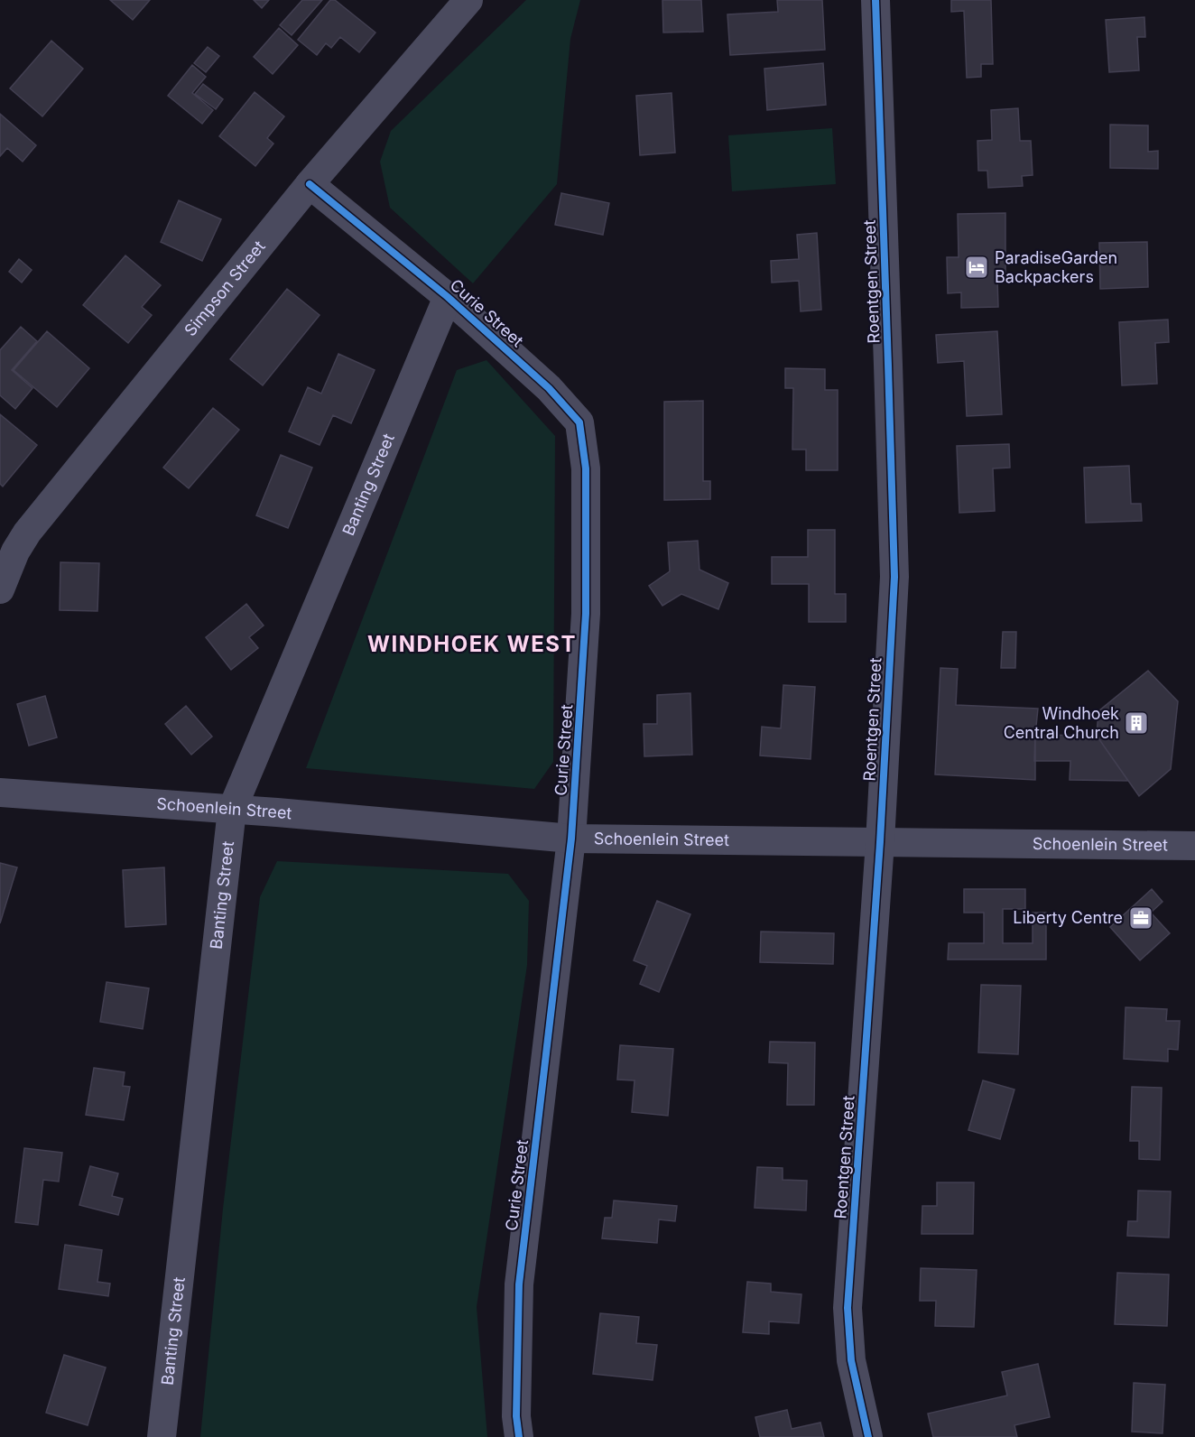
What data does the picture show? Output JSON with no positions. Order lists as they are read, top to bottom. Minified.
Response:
{"streets":{"street":["Roentgen Street","Simpson Street","Curie Street","Banting Street","Schoenlein Street"]},"crossings":[["Roentgen Street","Schoenlein Street"],["Simpson Street","Curie Street"],["Curie Street","Banting Street"],["Curie Street","Schoenlein Street"],["Banting Street","Schoenlein Street"]],"districts":["WINDHOEK WEST"],"places":{"hotel":["ParadiseGarden Backpackers"],"building":["Windhoek Central Church"],"office":["Liberty Centre"]}}
